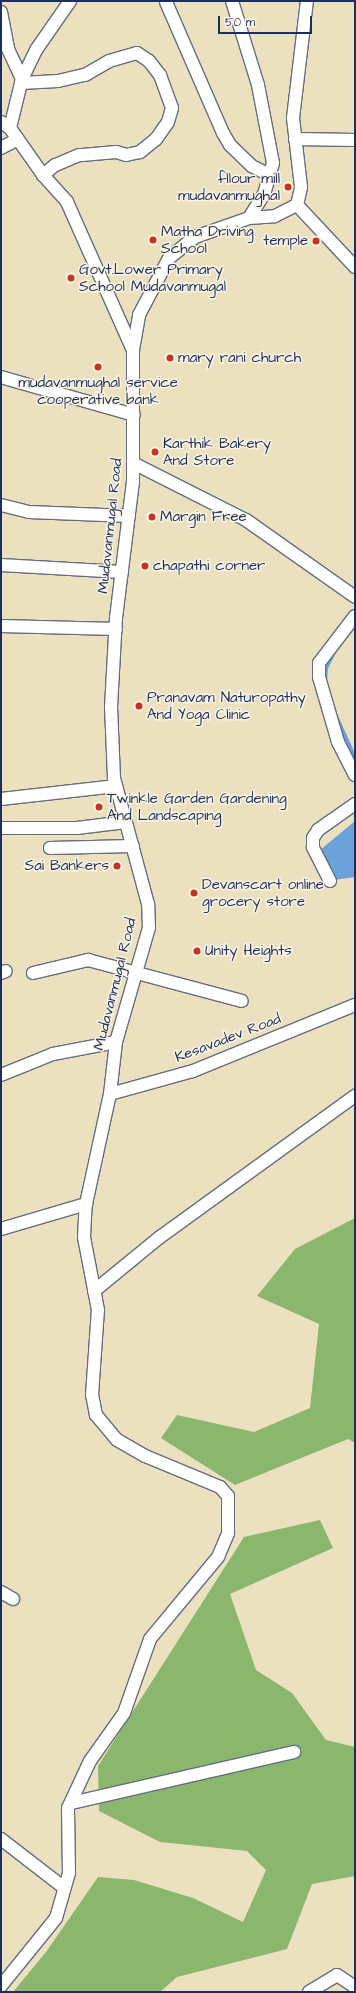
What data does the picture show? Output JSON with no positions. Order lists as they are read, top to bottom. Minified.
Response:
{"streets":{"street":["Mudavanmugal Road","Kesavadev Road"]},"crossings":[["Mudavanmugal Road","Kesavadev Road"]],"places":["fllour mill mudavanmughal","Matha Driving School","temple","Govt.Lower Primary School Mudavanmugal","mary rani church","mudavanmughal service cooperative bank","Karthik Bakery And Store","Margin Free","chapathi corner","Pranavam Naturopathy And Yoga Clinic","Twinkle Garden Gardening And Landscaping","Sai Bankers","Devanscart online grocery store","Unity Heights"],"scale_bar":"50 m"}
